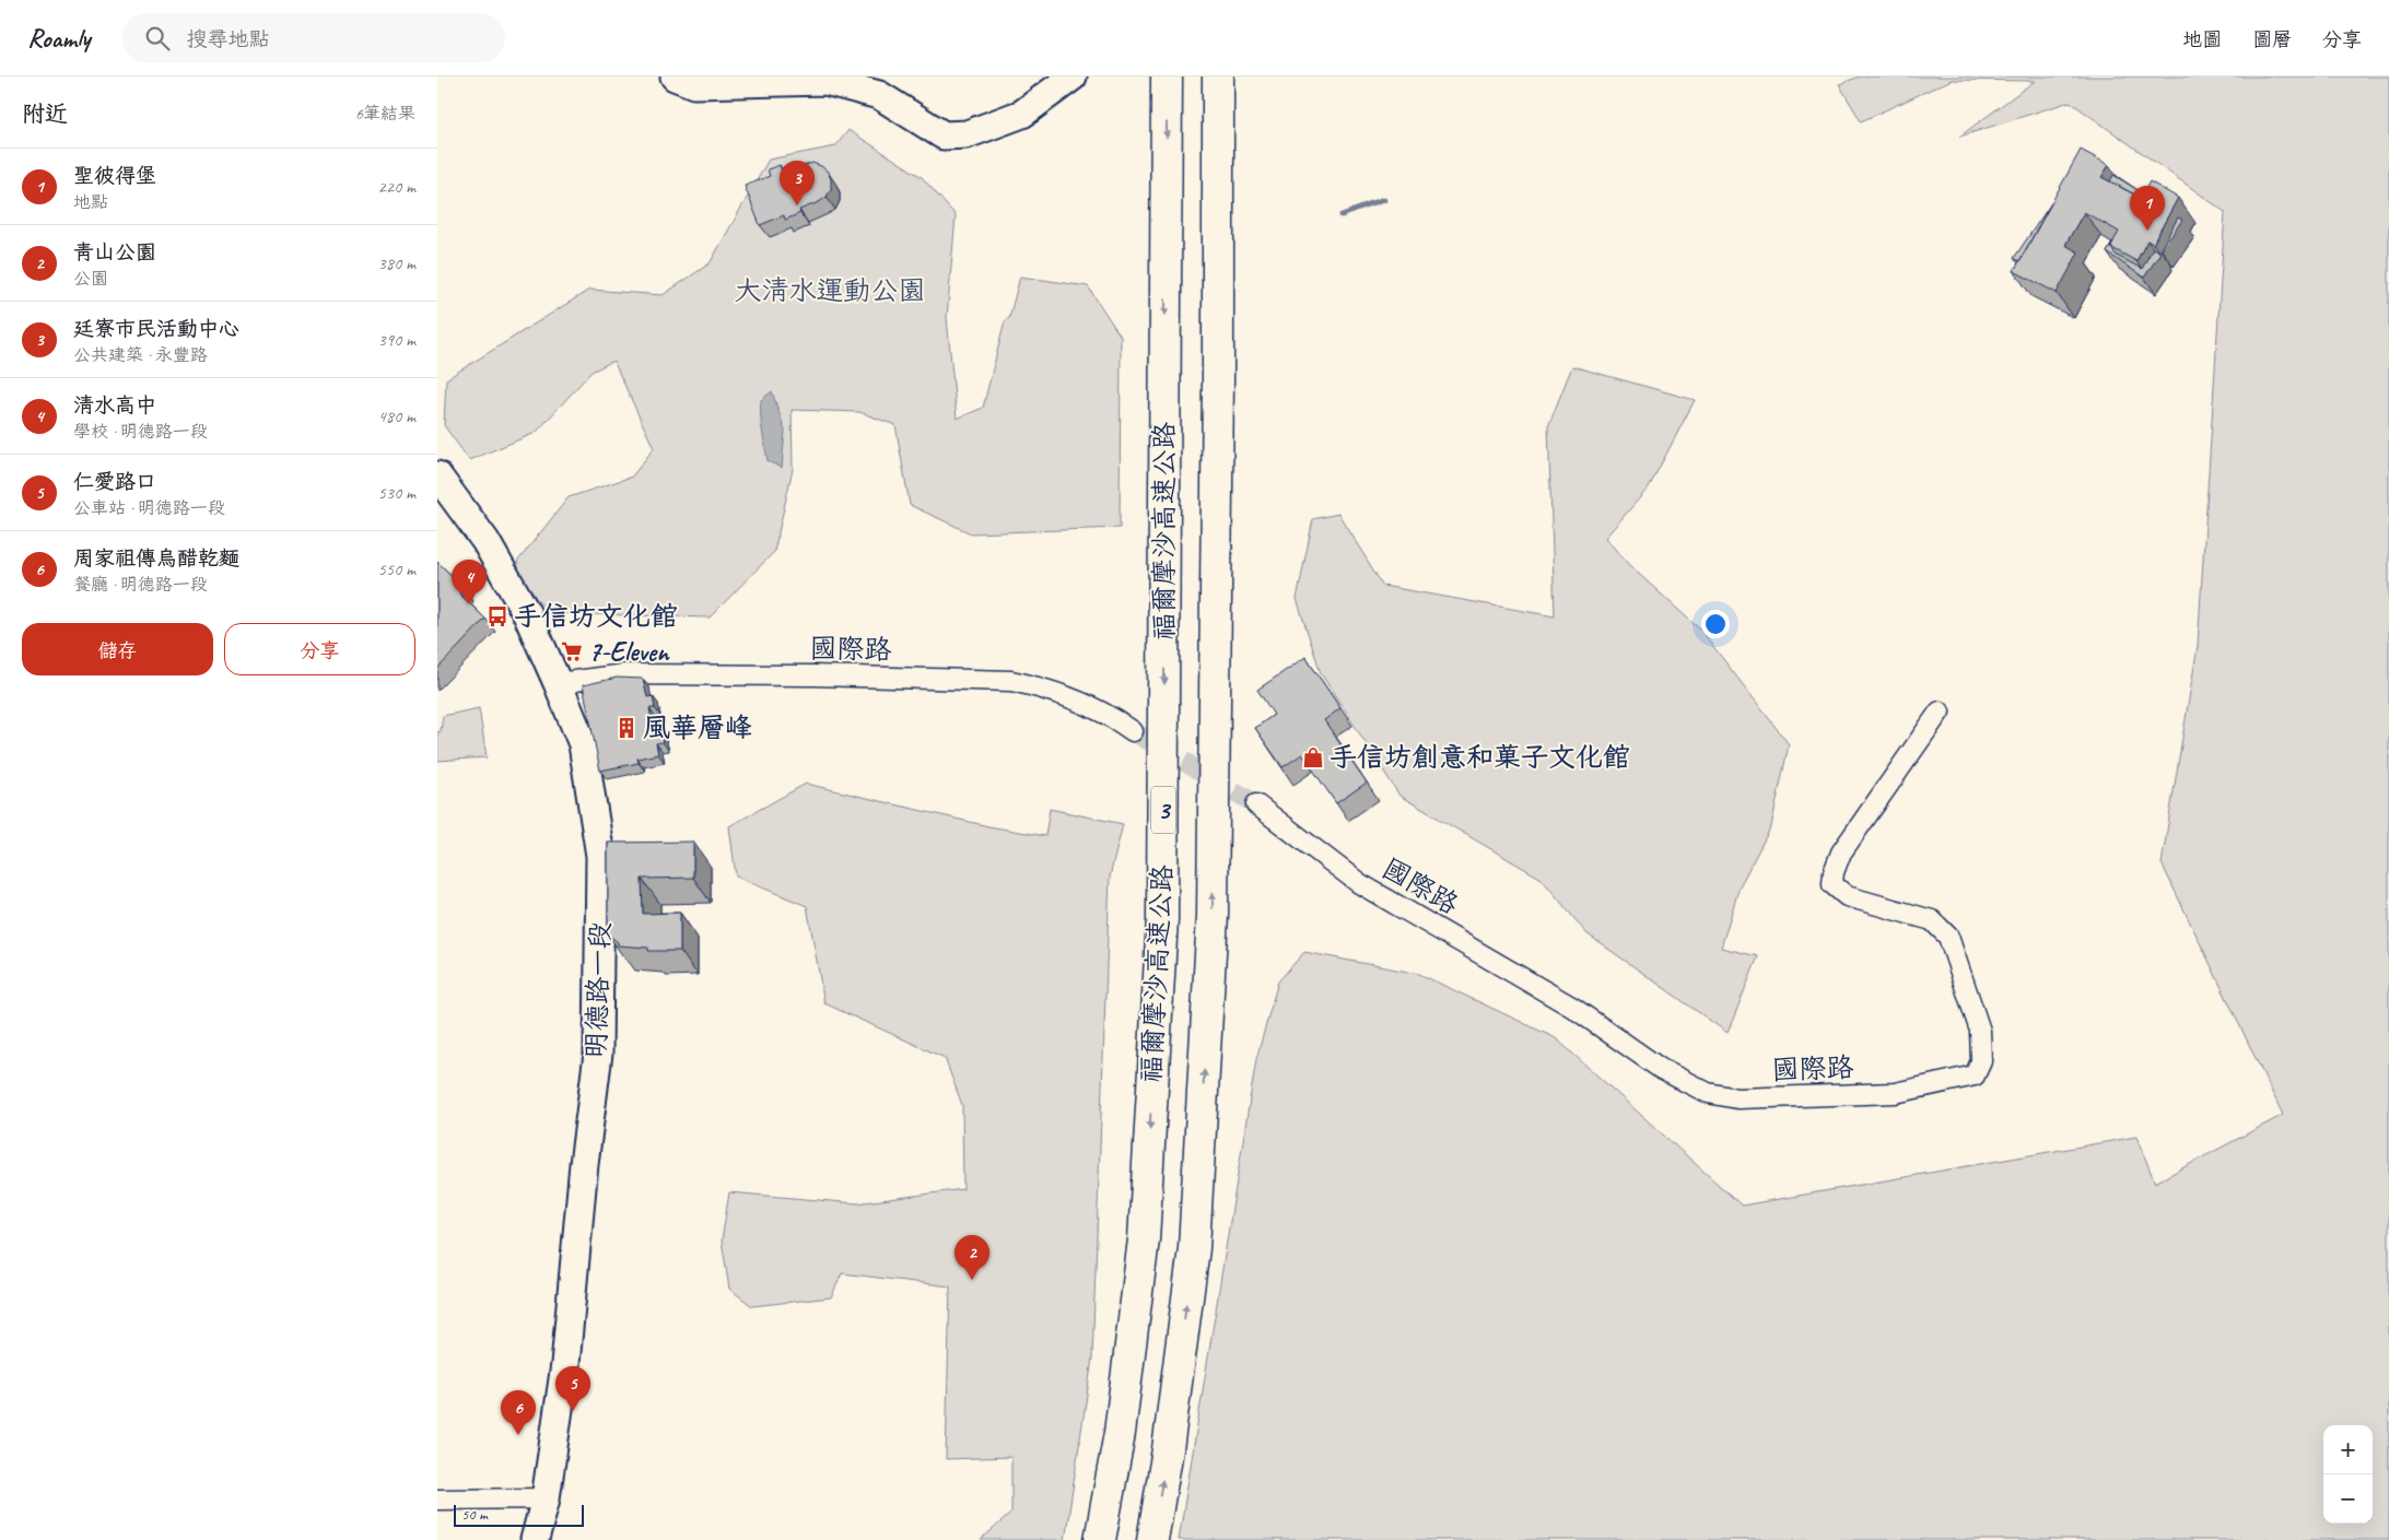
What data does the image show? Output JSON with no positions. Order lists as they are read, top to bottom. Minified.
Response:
{"streets":{"highway":["福爾摩沙高速公路","3"],"street":["國際路","明德路一段"]},"crossings":[["國際路","明德路一段"]],"parks":["大清水運動公園"],"places":{"bus stop":["手信坊文化館"],"supermarket":["7-Eleven"],"building":["風華層峰"],"shop":["手信坊創意和菓子文化館"]},"scale_bar":"50 m","page":{"header":"Roamly","search":"搜尋地點","nav":["地圖","圖層","分享"],"heading":["附近","6筆結果"],"list":[{"mark":"1","name":"聖彼得堡","note":"地點","value":"220 m"},{"mark":"2","name":"青山公園","note":"公園","value":"380 m"},{"mark":"3","name":"廷寮市民活動中心","note":"公共建築 · 永豐路","value":"390 m"},{"mark":"4","name":"清水高中","note":"學校 · 明德路一段","value":"480 m"},{"mark":"5","name":"仁愛路口","note":"公車站 · 明德路一段","value":"530 m"},{"mark":"6","name":"周家祖傳烏醋乾麵","note":"餐廳 · 明德路一段","value":"550 m"}],"pins":["3","1","4","2","5","6"],"buttons":["儲存","分享"],"map_buttons":["+","−"],"scale":"50 m"}}
